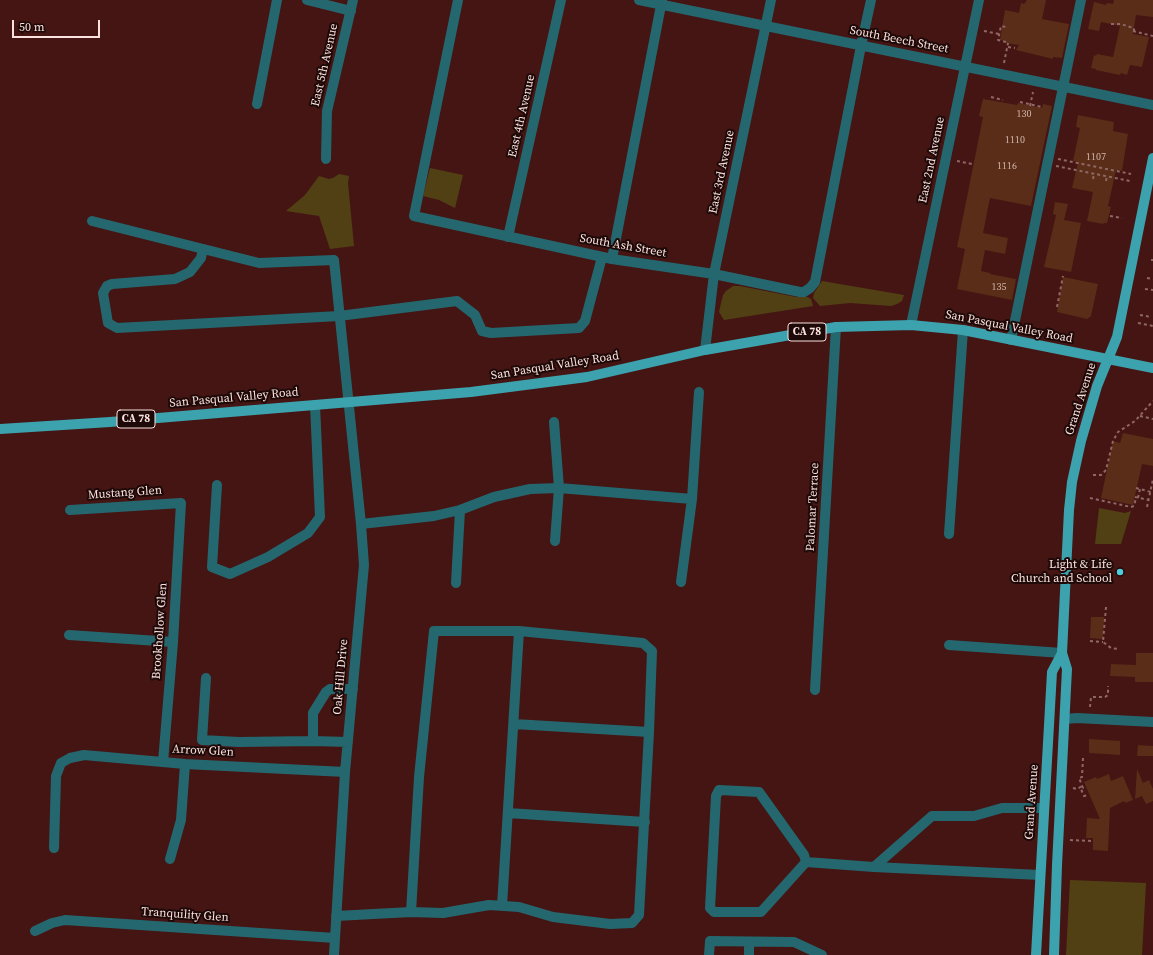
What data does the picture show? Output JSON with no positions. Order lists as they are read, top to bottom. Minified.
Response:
{"streets":{"main road":["San Pasqual Valley Road","CA 78","Grand Avenue"],"street":["South Beech Street","East 5th Avenue","East 4th Avenue","East 2nd Avenue","East 3rd Avenue","South Ash Street","Mustang Glen","Palomar Terrace","Brookhollow Glen","Oak Hill Drive","Arrow Glen","Tranquility Glen"]},"crossings":[["South Beech Street","East 2nd Avenue"],["South Beech Street","East 3rd Avenue"],["South Beech Street","South Ash Street"],["East 4th Avenue","South Ash Street"],["East 2nd Avenue","San Pasqual Valley Road"],["East 3rd Avenue","South Ash Street"],["East 3rd Avenue","San Pasqual Valley Road"],["San Pasqual Valley Road","CA 78"],["San Pasqual Valley Road","Grand Avenue"],["San Pasqual Valley Road","Palomar Terrace"],["San Pasqual Valley Road","Oak Hill Drive"],["CA 78","Grand Avenue"],["Mustang Glen","Brookhollow Glen"],["Brookhollow Glen","Arrow Glen"],["Oak Hill Drive","Arrow Glen"],["Oak Hill Drive","Tranquility Glen"]],"places":["Light & Life Church and School"],"house_numbers":["130","1110","1107","1116","135"],"scale_bar":"50 m"}
